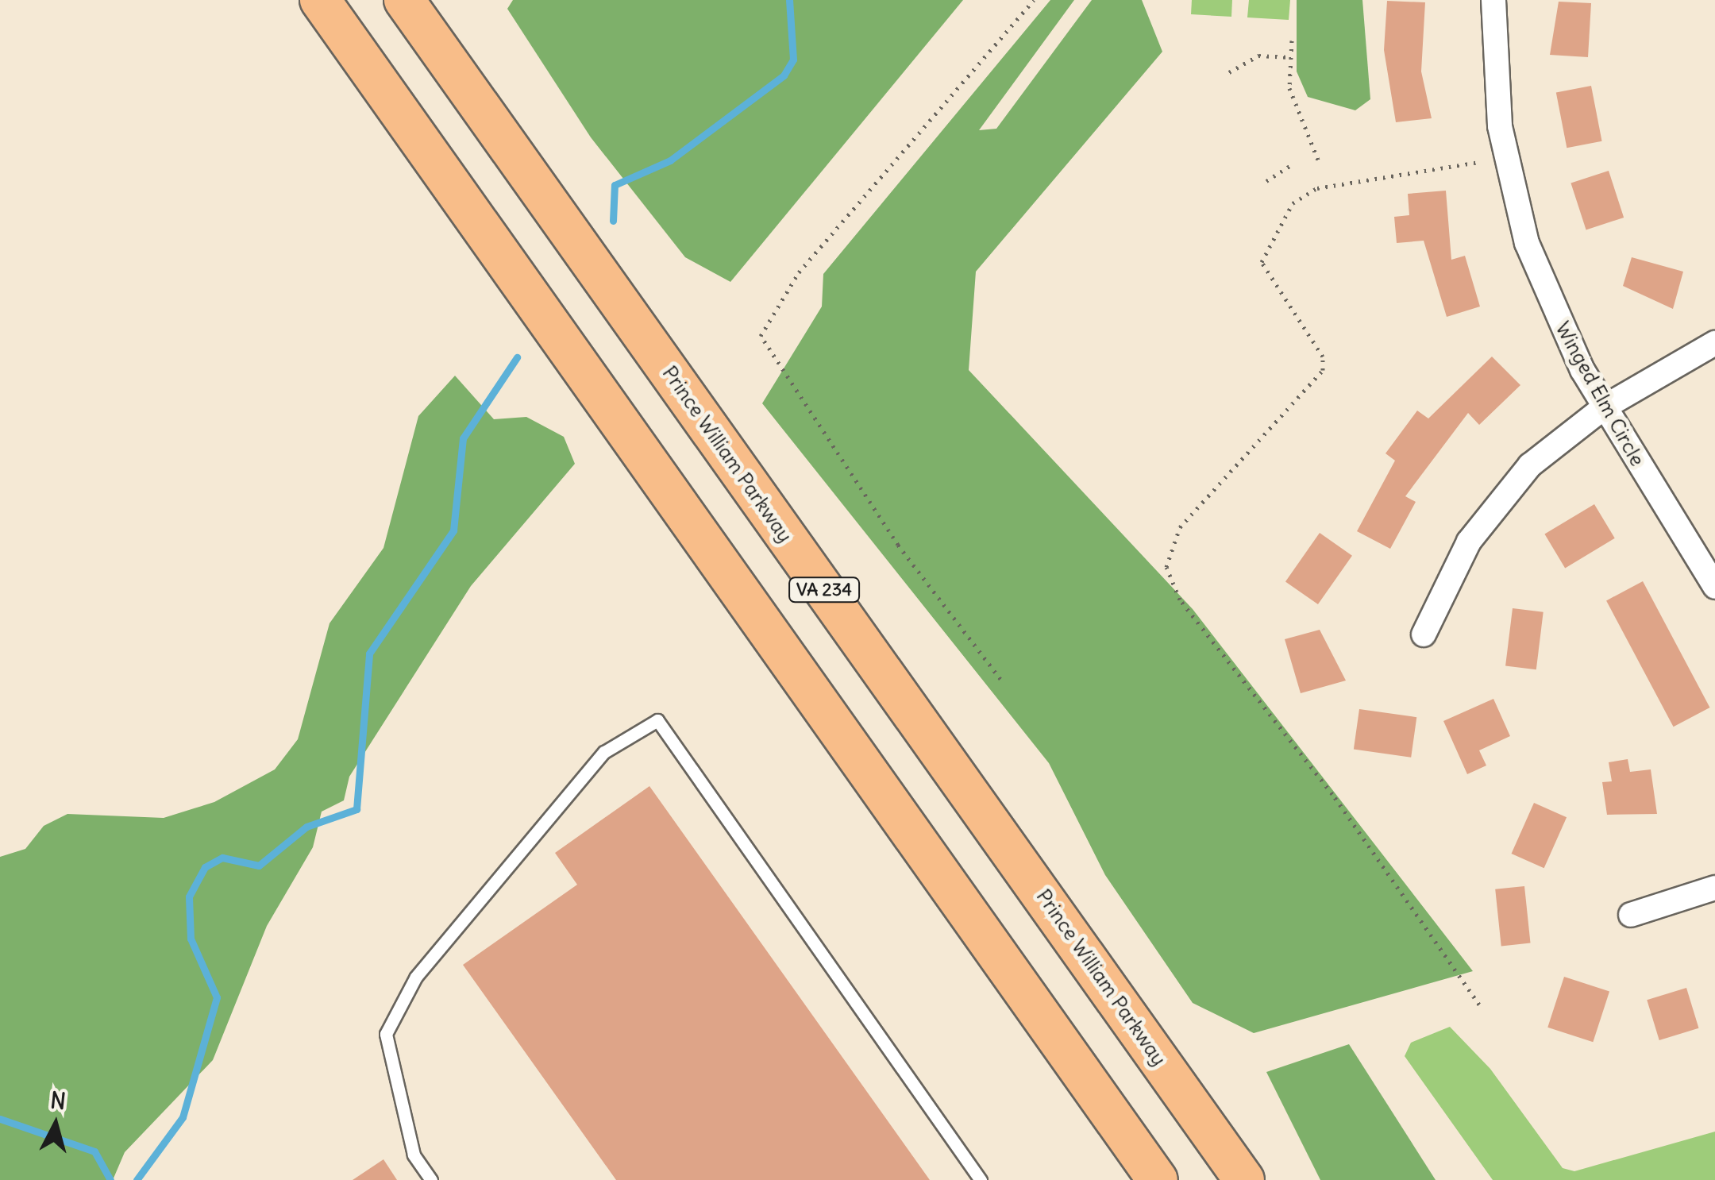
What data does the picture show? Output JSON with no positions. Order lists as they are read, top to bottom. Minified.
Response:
{"streets":{"highway":["Prince William Parkway","VA 234"],"street":["Winged Elm Circle"]},"north":"top"}
